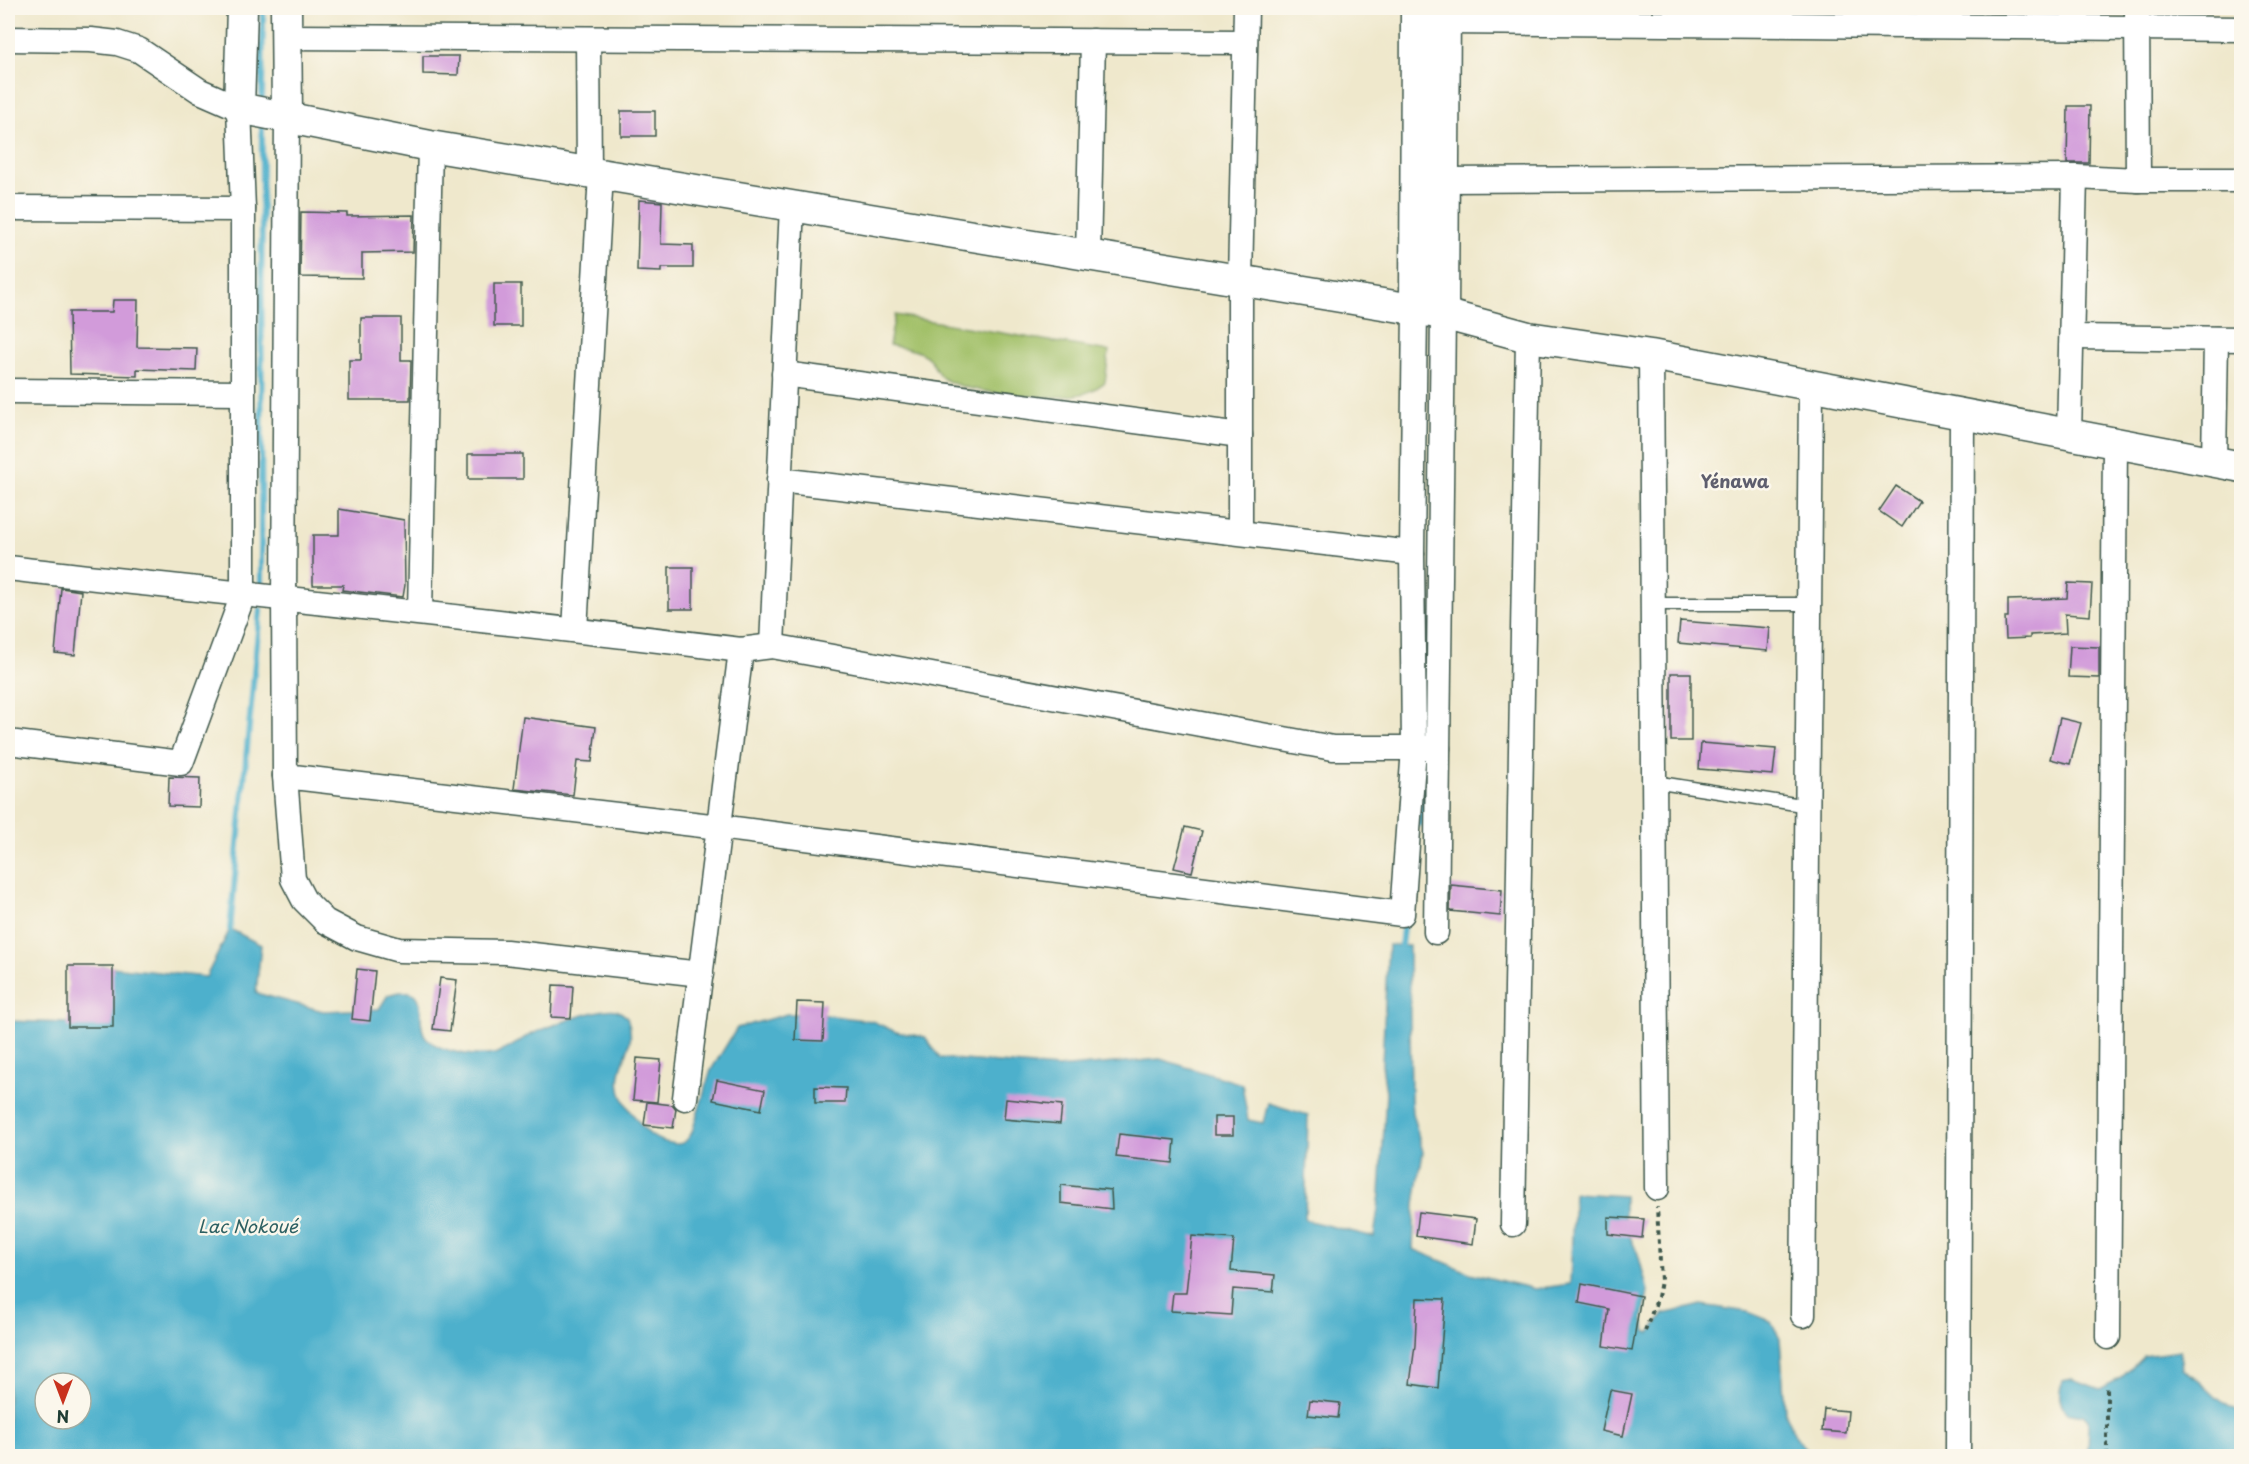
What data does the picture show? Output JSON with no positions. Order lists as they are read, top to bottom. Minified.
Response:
{"districts":["Yénawa"],"water":["Lac Nokoué"],"north":"bottom"}
